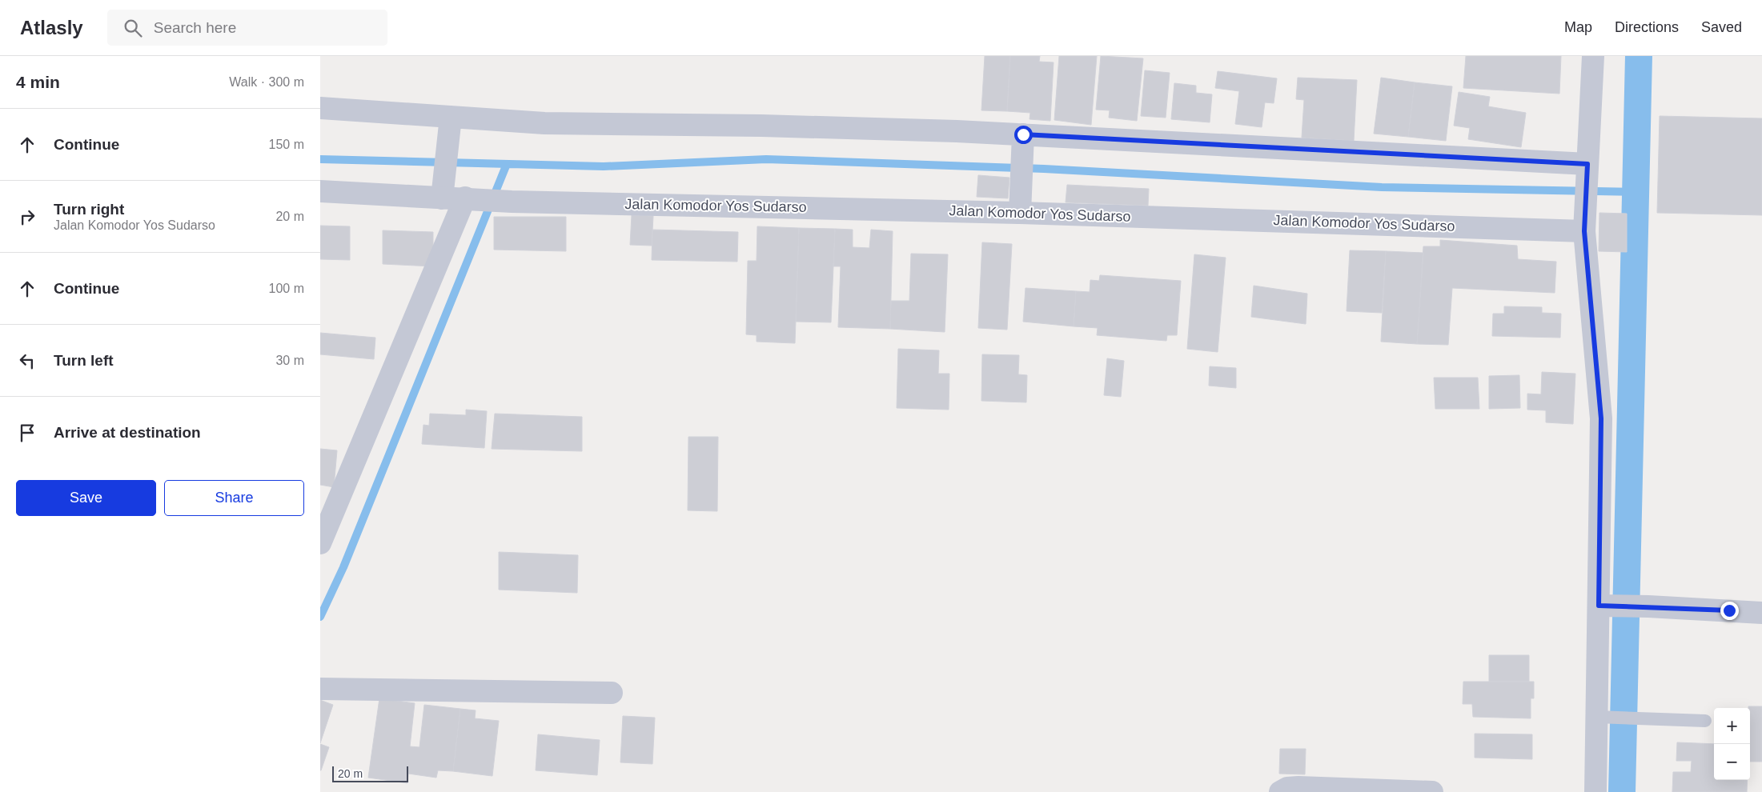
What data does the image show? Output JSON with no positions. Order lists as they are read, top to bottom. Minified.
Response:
{"streets":{"street":["Jalan Komodor Yos Sudarso"]},"scale_bar":"20 m","page":{"header":"Atlasly","search":"Search here","nav":["Map","Directions","Saved"],"heading":["4 min","Walk · 300 m"],"list":[["Continue","150 m"],["Turn right","Jalan Komodor Yos Sudarso","20 m"],["Continue","100 m"],["Turn left","30 m"],"Arrive at destination"],"buttons":["Save","Share"],"map_buttons":["+","−"],"scale":"20 m"}}
